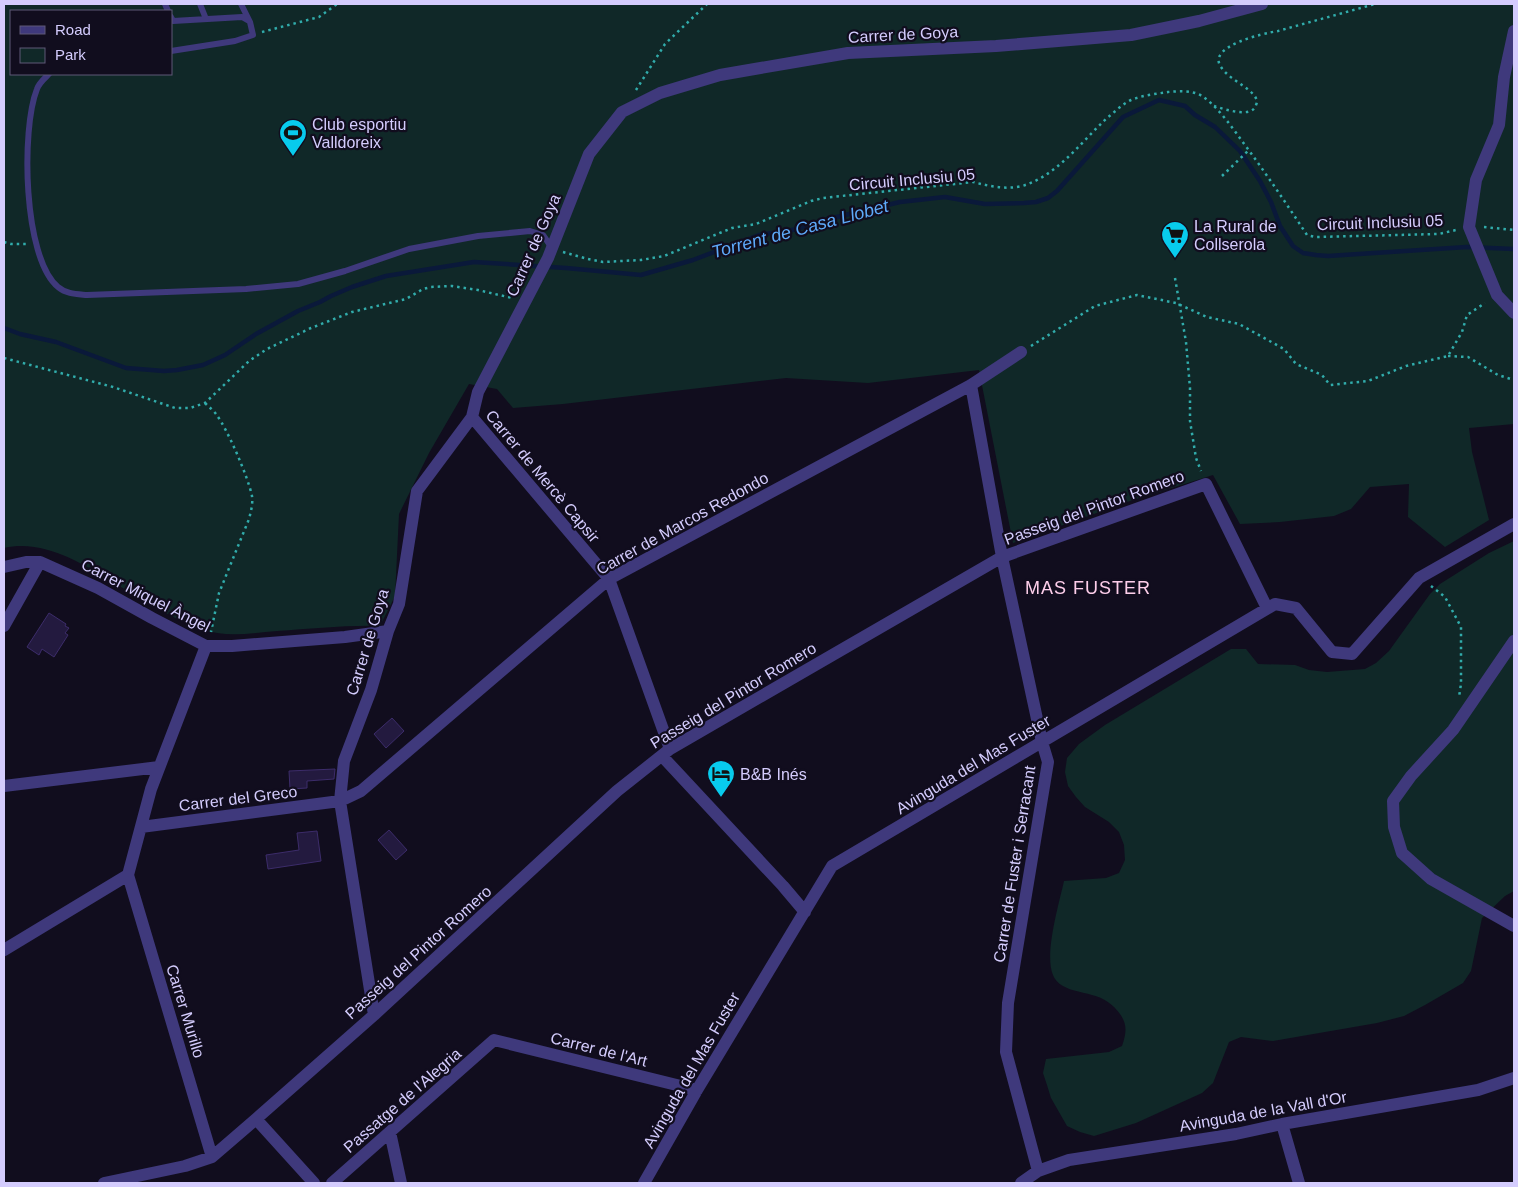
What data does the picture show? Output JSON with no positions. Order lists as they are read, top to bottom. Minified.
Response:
{"streets":{"street":["Carrer de Goya","Carrer de Mercè Capsir","Passeig del Pintor Romero","Carrer de Marcos Redondo","Carrer Miquel Àngel","Avinguda del Mas Fuster","Carrer del Greco","Carrer de Fuster i Serracant","Carrer Murillo","Carrer de l'Art","Passatge de l'Alegria","Avinguda de la Vall d'Or"],"path":["Circuit Inclusiu 05"]},"crossings":[["Carrer de Goya","Circuit Inclusiu 05"],["Carrer de Goya","Carrer de Mercè Capsir"],["Carrer de Goya","Passeig del Pintor Romero"],["Carrer de Goya","Carrer de Marcos Redondo"],["Carrer de Goya","Carrer Miquel Àngel"],["Carrer de Goya","Carrer del Greco"],["Carrer de Mercè Capsir","Passeig del Pintor Romero"],["Carrer de Mercè Capsir","Carrer de Marcos Redondo"],["Carrer de Mercè Capsir","Avinguda del Mas Fuster"],["Passeig del Pintor Romero","Avinguda del Mas Fuster"],["Passeig del Pintor Romero","Carrer de Fuster i Serracant"],["Passeig del Pintor Romero","Carrer Murillo"],["Carrer de Marcos Redondo","Carrer del Greco"],["Carrer de Marcos Redondo","Carrer de Fuster i Serracant"],["Avinguda del Mas Fuster","Carrer de Fuster i Serracant"],["Avinguda del Mas Fuster","Carrer de l'Art"],["Carrer de Fuster i Serracant","Avinguda de la Vall d'Or"],["Carrer de l'Art","Passatge de l'Alegria"]],"districts":["MAS FUSTER"],"water":["Torrent de Casa Llobet"],"places":{"sports":["Club esportiu Valldoreix"],"supermarket":["La Rural de Collserola"],"hotel":["B&B Inés"]},"legend":["Road","Park"]}
